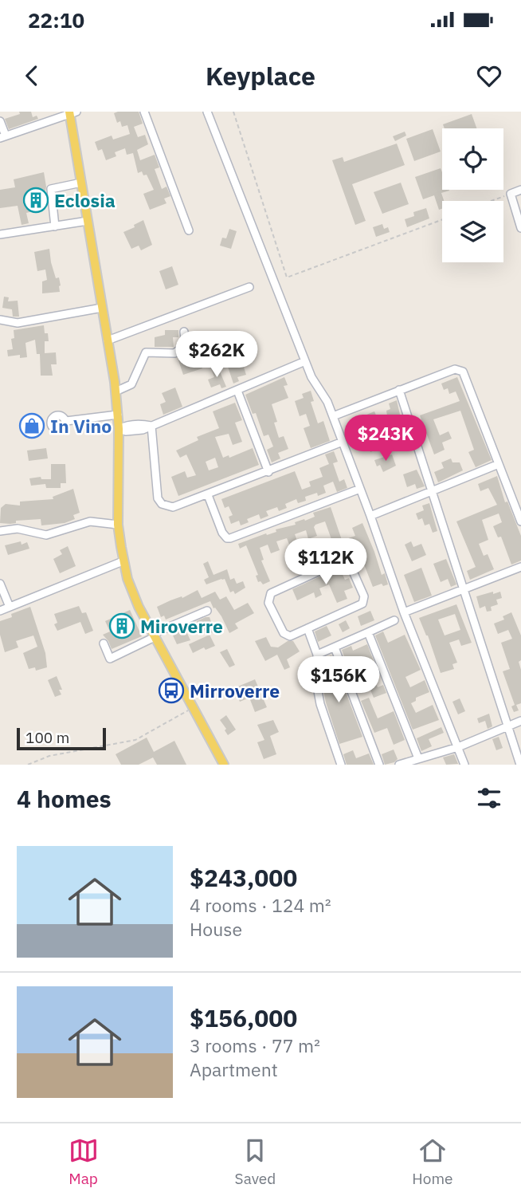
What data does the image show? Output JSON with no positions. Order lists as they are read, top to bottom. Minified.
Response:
{"places":{"building":["Eclosia","Miroverre"],"shop":["In Vino"],"bus stop":["Mirroverre"]},"scale_bar":"100 m","page":{"status":"22:10","header":"Keyplace","price":["$262K","$243K","$112K","$156K"],"scale":"100 m","heading":"4 homes","list":[{"name":"$243,000","note":"4 rooms · 124 m² · House"},{"name":"$156,000","note":"3 rooms · 77 m² · Apartment"}],"tabs":["Map","Saved","Home"]}}
